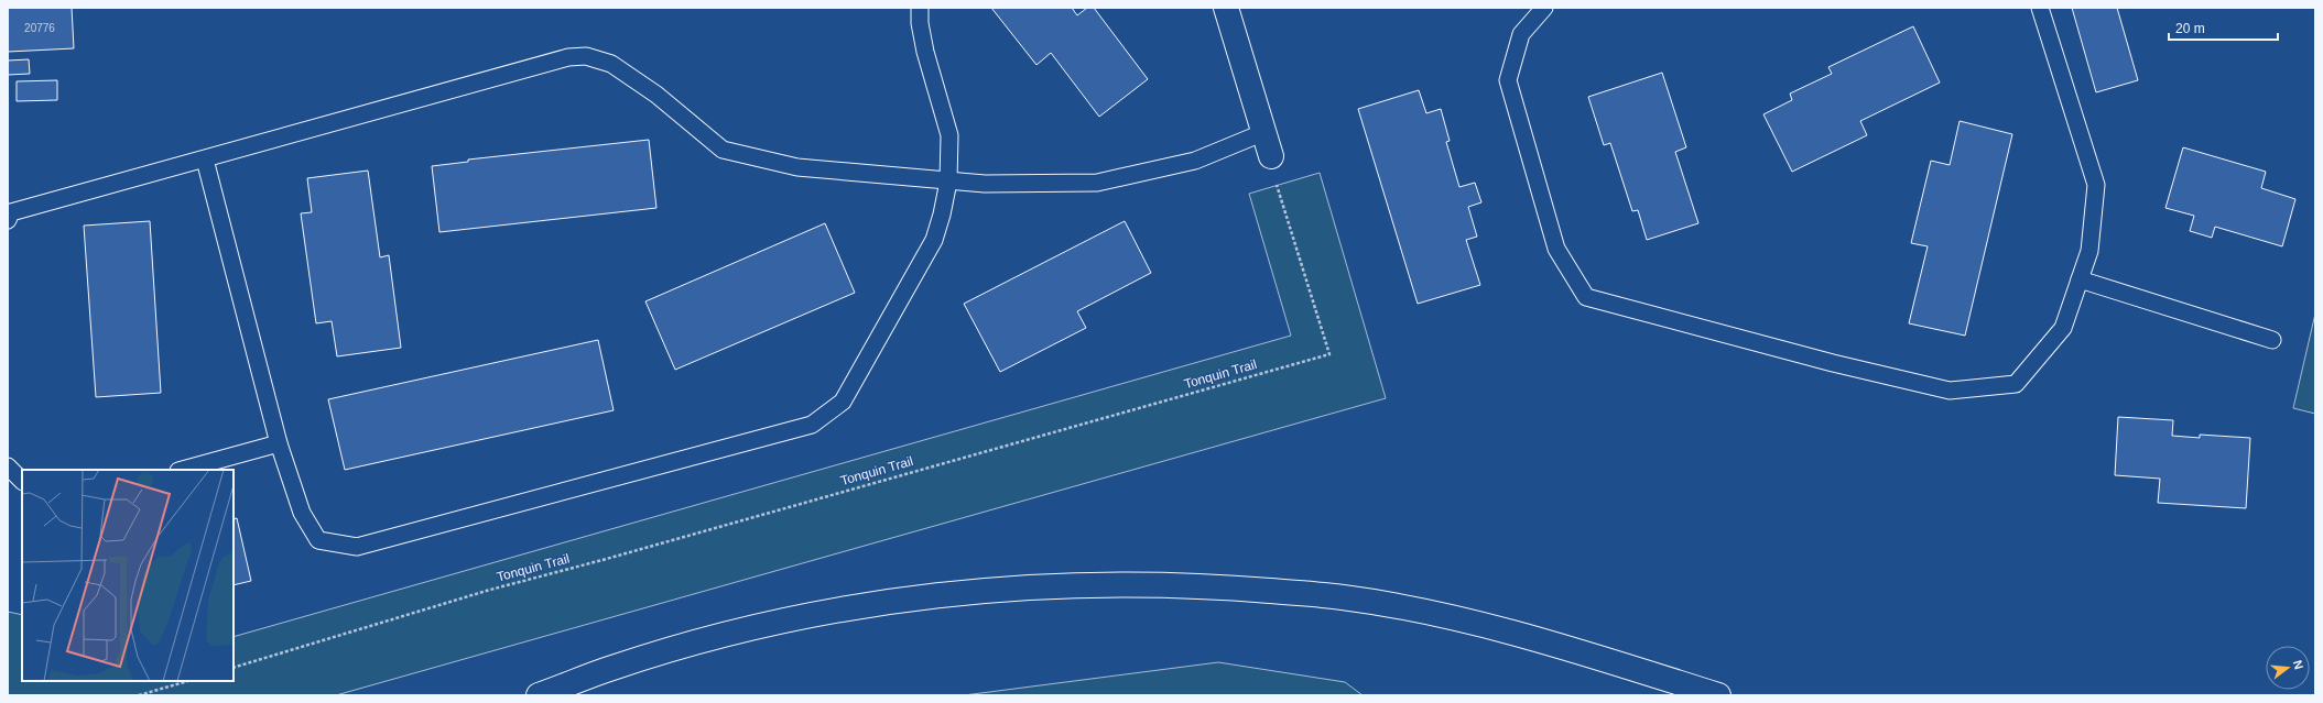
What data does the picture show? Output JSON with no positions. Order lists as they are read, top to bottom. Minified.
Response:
{"streets":{"path":["Tonquin Trail"]},"house_numbers":["20776"],"scale_bar":"20 m","north":"right"}
